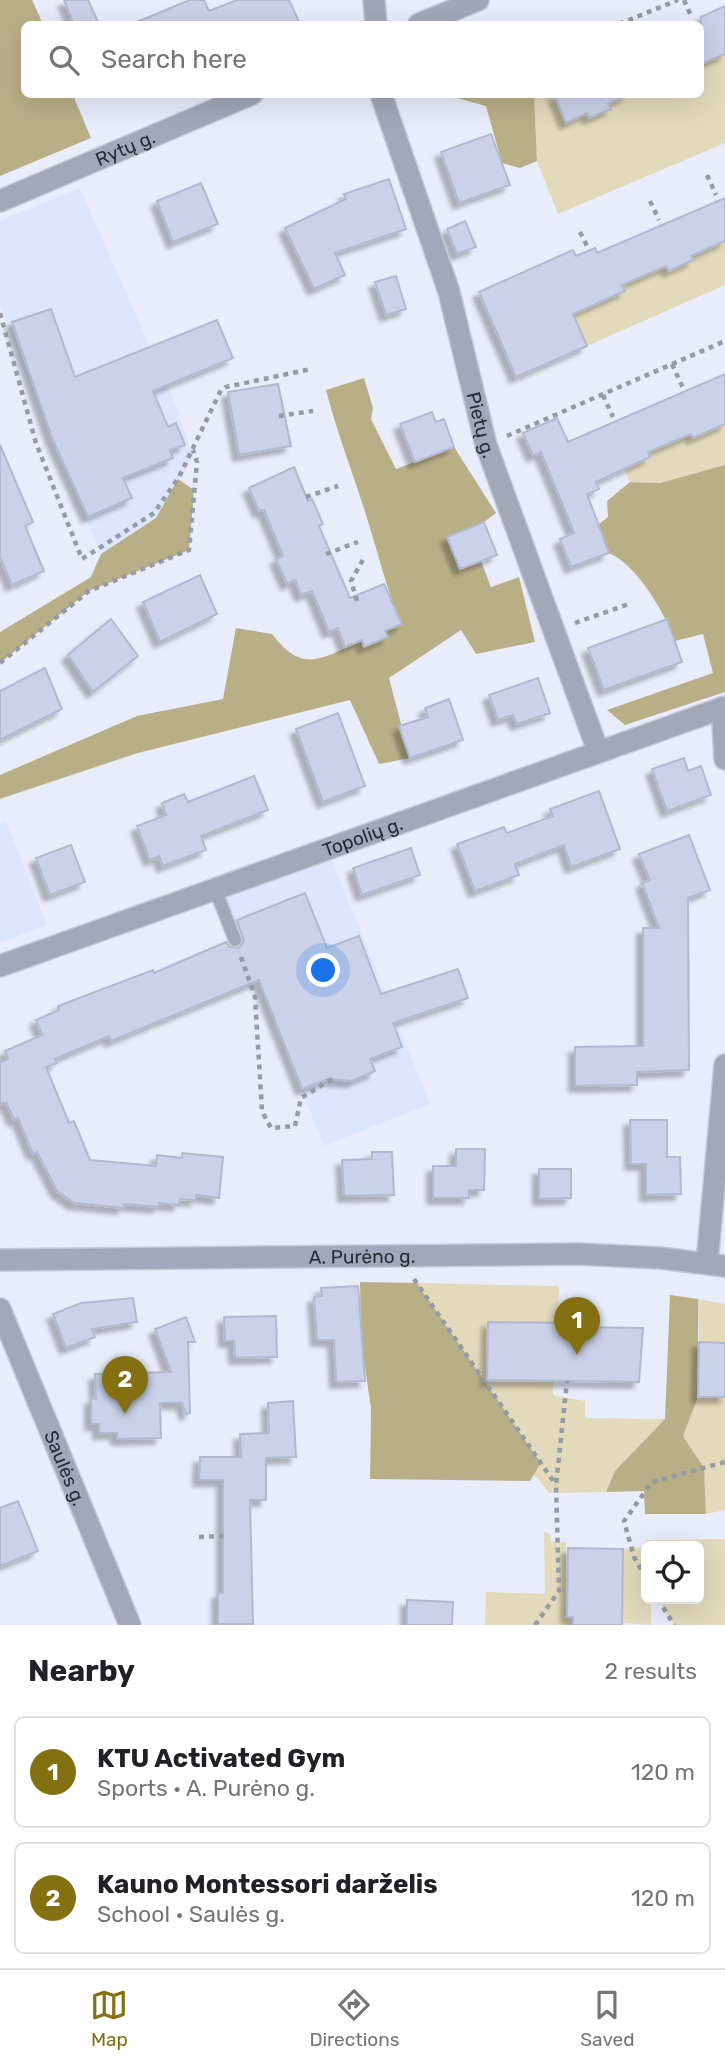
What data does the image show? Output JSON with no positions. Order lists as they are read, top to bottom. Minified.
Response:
{"streets":{"street":["Rytų g.","Pietų g.","Topolių g.","A. Purėno g.","Saulės g."]},"crossings":[["Pietų g.","Topolių g."]],"page":{"search":"Search here","pins":["1","2"],"heading":["Nearby","2 results"],"list":[{"mark":"1","name":"KTU Activated Gym","note":"Sports · A. Purėno g.","value":"120 m"},{"mark":"2","name":"Kauno Montessori darželis","note":"School · Saulės g.","value":"120 m"}],"nav":["Map","Directions","Saved"]}}
